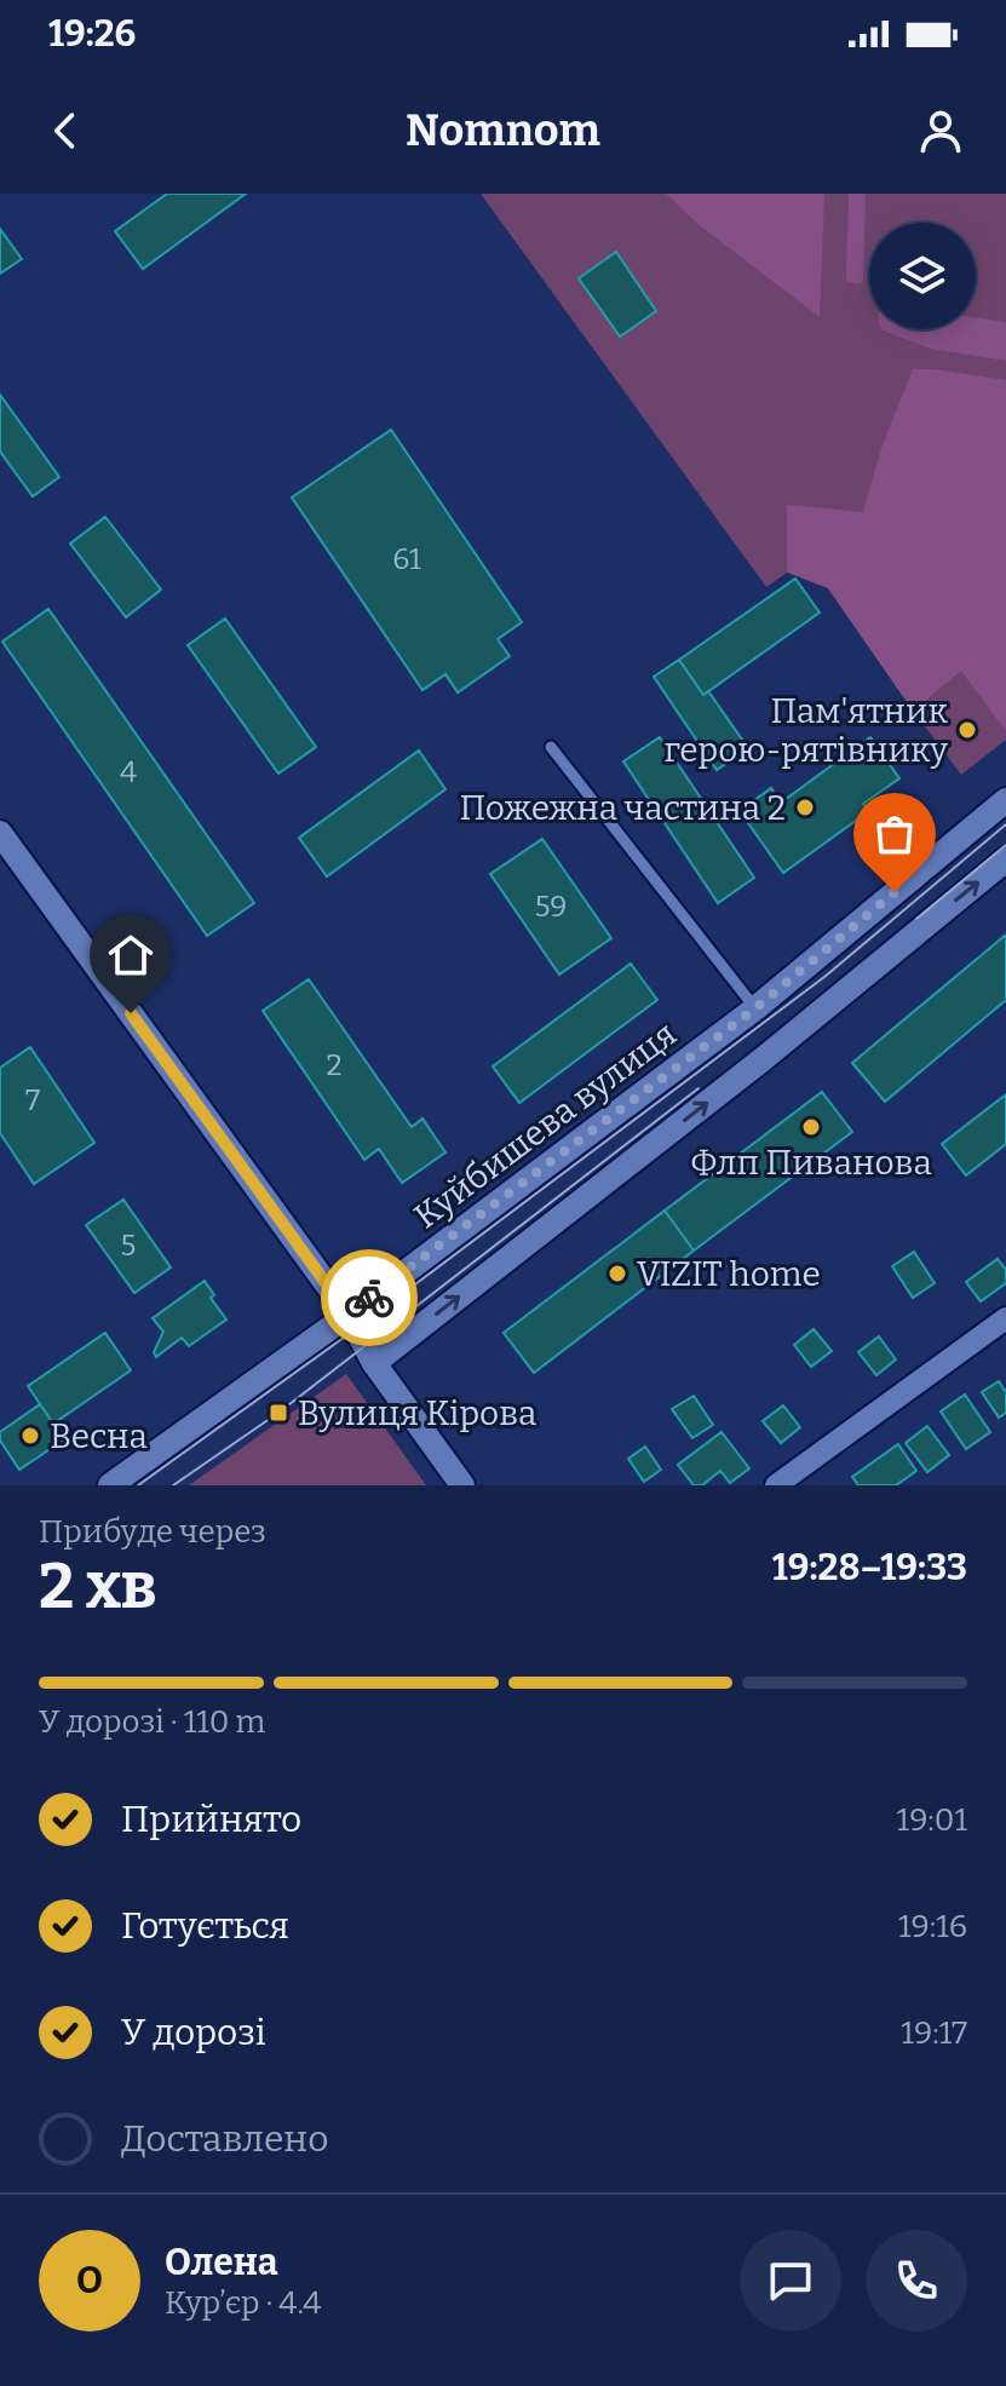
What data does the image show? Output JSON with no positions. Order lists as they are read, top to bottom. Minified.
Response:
{"streets":{"main road":["Куйбишева вулиця"]},"places":{"other":["Пам'ятник герою-рятівнику","Пожежна частина 2","Флп Пиванова","VIZIT home","Весна"],"transit":["Вулиця Кірова"]},"house_numbers":["61","4","59","2","7","5"],"page":{"status":"19:26","header":"Nomnom","heading":["2 хв","Прибуде через","19:28–19:33"],"panel":["Олена","Кур’єр · 4.4"],"bar":"У дорозі · 110 m","list":[["Прийнято","19:01"],["Готується","19:16"],["У дорозі","19:17"],"Доставлено"],"round":"О"}}
